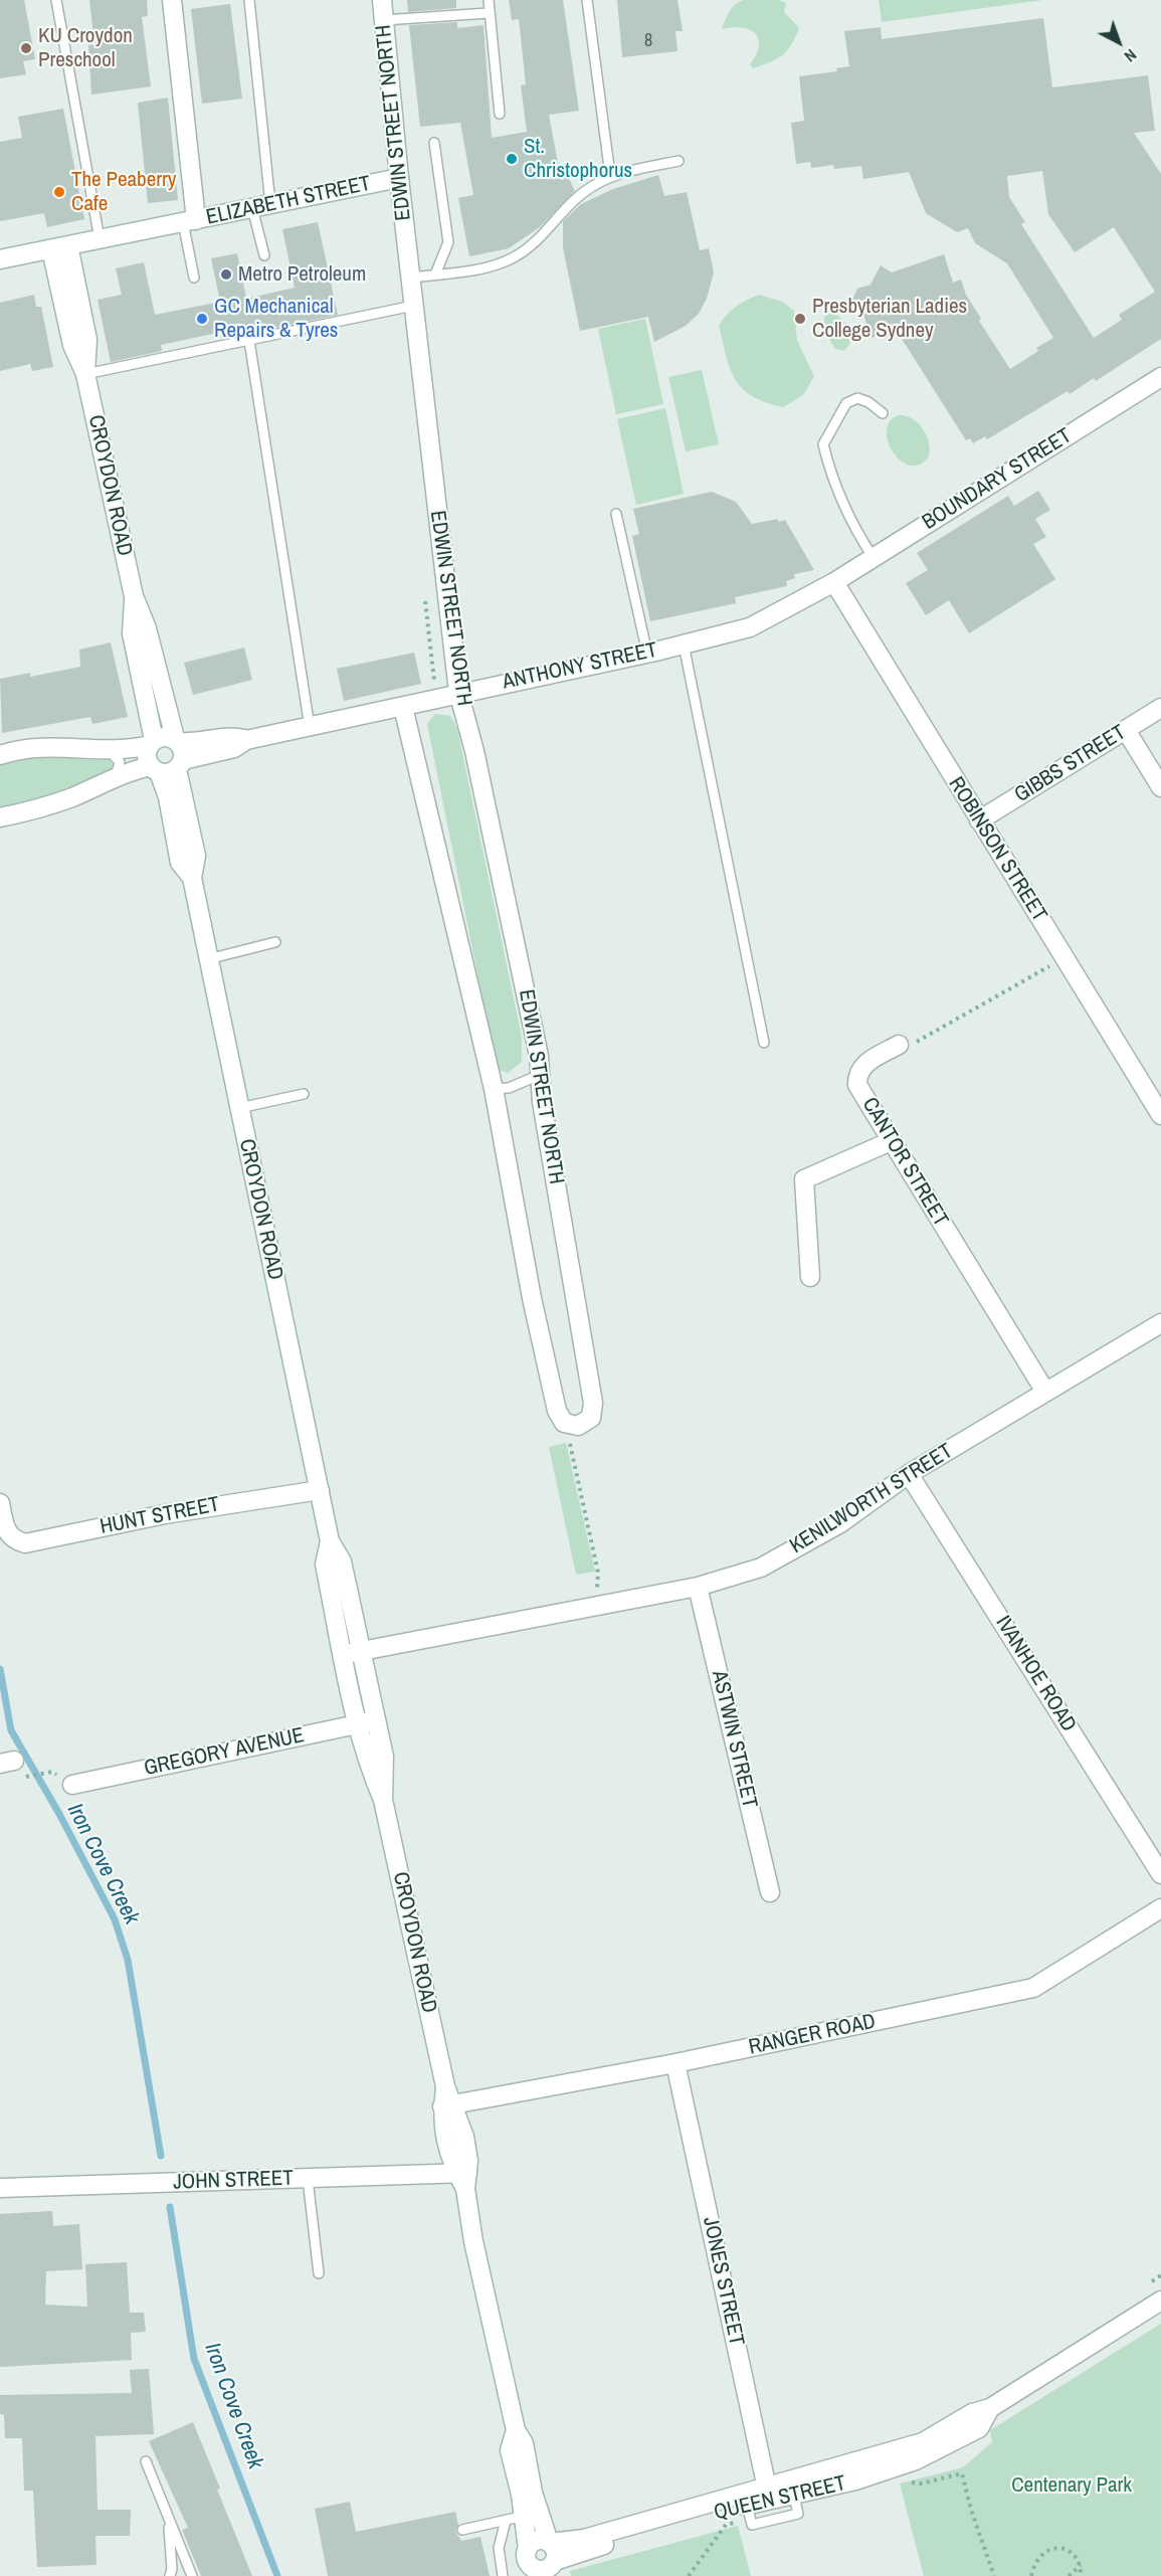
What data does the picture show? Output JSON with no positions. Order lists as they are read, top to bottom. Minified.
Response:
{"streets":{"street":["EDWIN STREET NORTH","ELIZABETH STREET","BOUNDARY STREET","CROYDON ROAD","ANTHONY STREET","GIBBS STREET","ROBINSON STREET","CANTOR STREET","KENILWORTH STREET","HUNT STREET","IVANHOE ROAD","ASTWIN STREET","GREGORY AVENUE","RANGER ROAD","JOHN STREET","JONES STREET","QUEEN STREET"]},"crossings":[["EDWIN STREET NORTH","ELIZABETH STREET"],["EDWIN STREET NORTH","ANTHONY STREET"],["ELIZABETH STREET","CROYDON ROAD"],["BOUNDARY STREET","ANTHONY STREET"],["BOUNDARY STREET","ROBINSON STREET"],["CROYDON ROAD","ANTHONY STREET"],["CROYDON ROAD","KENILWORTH STREET"],["CROYDON ROAD","HUNT STREET"],["CROYDON ROAD","GREGORY AVENUE"],["CROYDON ROAD","RANGER ROAD"],["CROYDON ROAD","JOHN STREET"],["CROYDON ROAD","QUEEN STREET"],["ANTHONY STREET","ROBINSON STREET"],["GIBBS STREET","ROBINSON STREET"],["CANTOR STREET","KENILWORTH STREET"],["KENILWORTH STREET","IVANHOE ROAD"],["KENILWORTH STREET","ASTWIN STREET"],["RANGER ROAD","JONES STREET"],["JONES STREET","QUEEN STREET"]],"water":["Iron Cove Creek"],"parks":["Centenary Park"],"places":["KU Croydon Preschool","St. Christophorus","The Peaberry Cafe","Metro Petroleum","GC Mechanical Repairs & Tyres","Presbyterian Ladies College Sydney"],"house_numbers":["8"],"north":"bottom right"}
